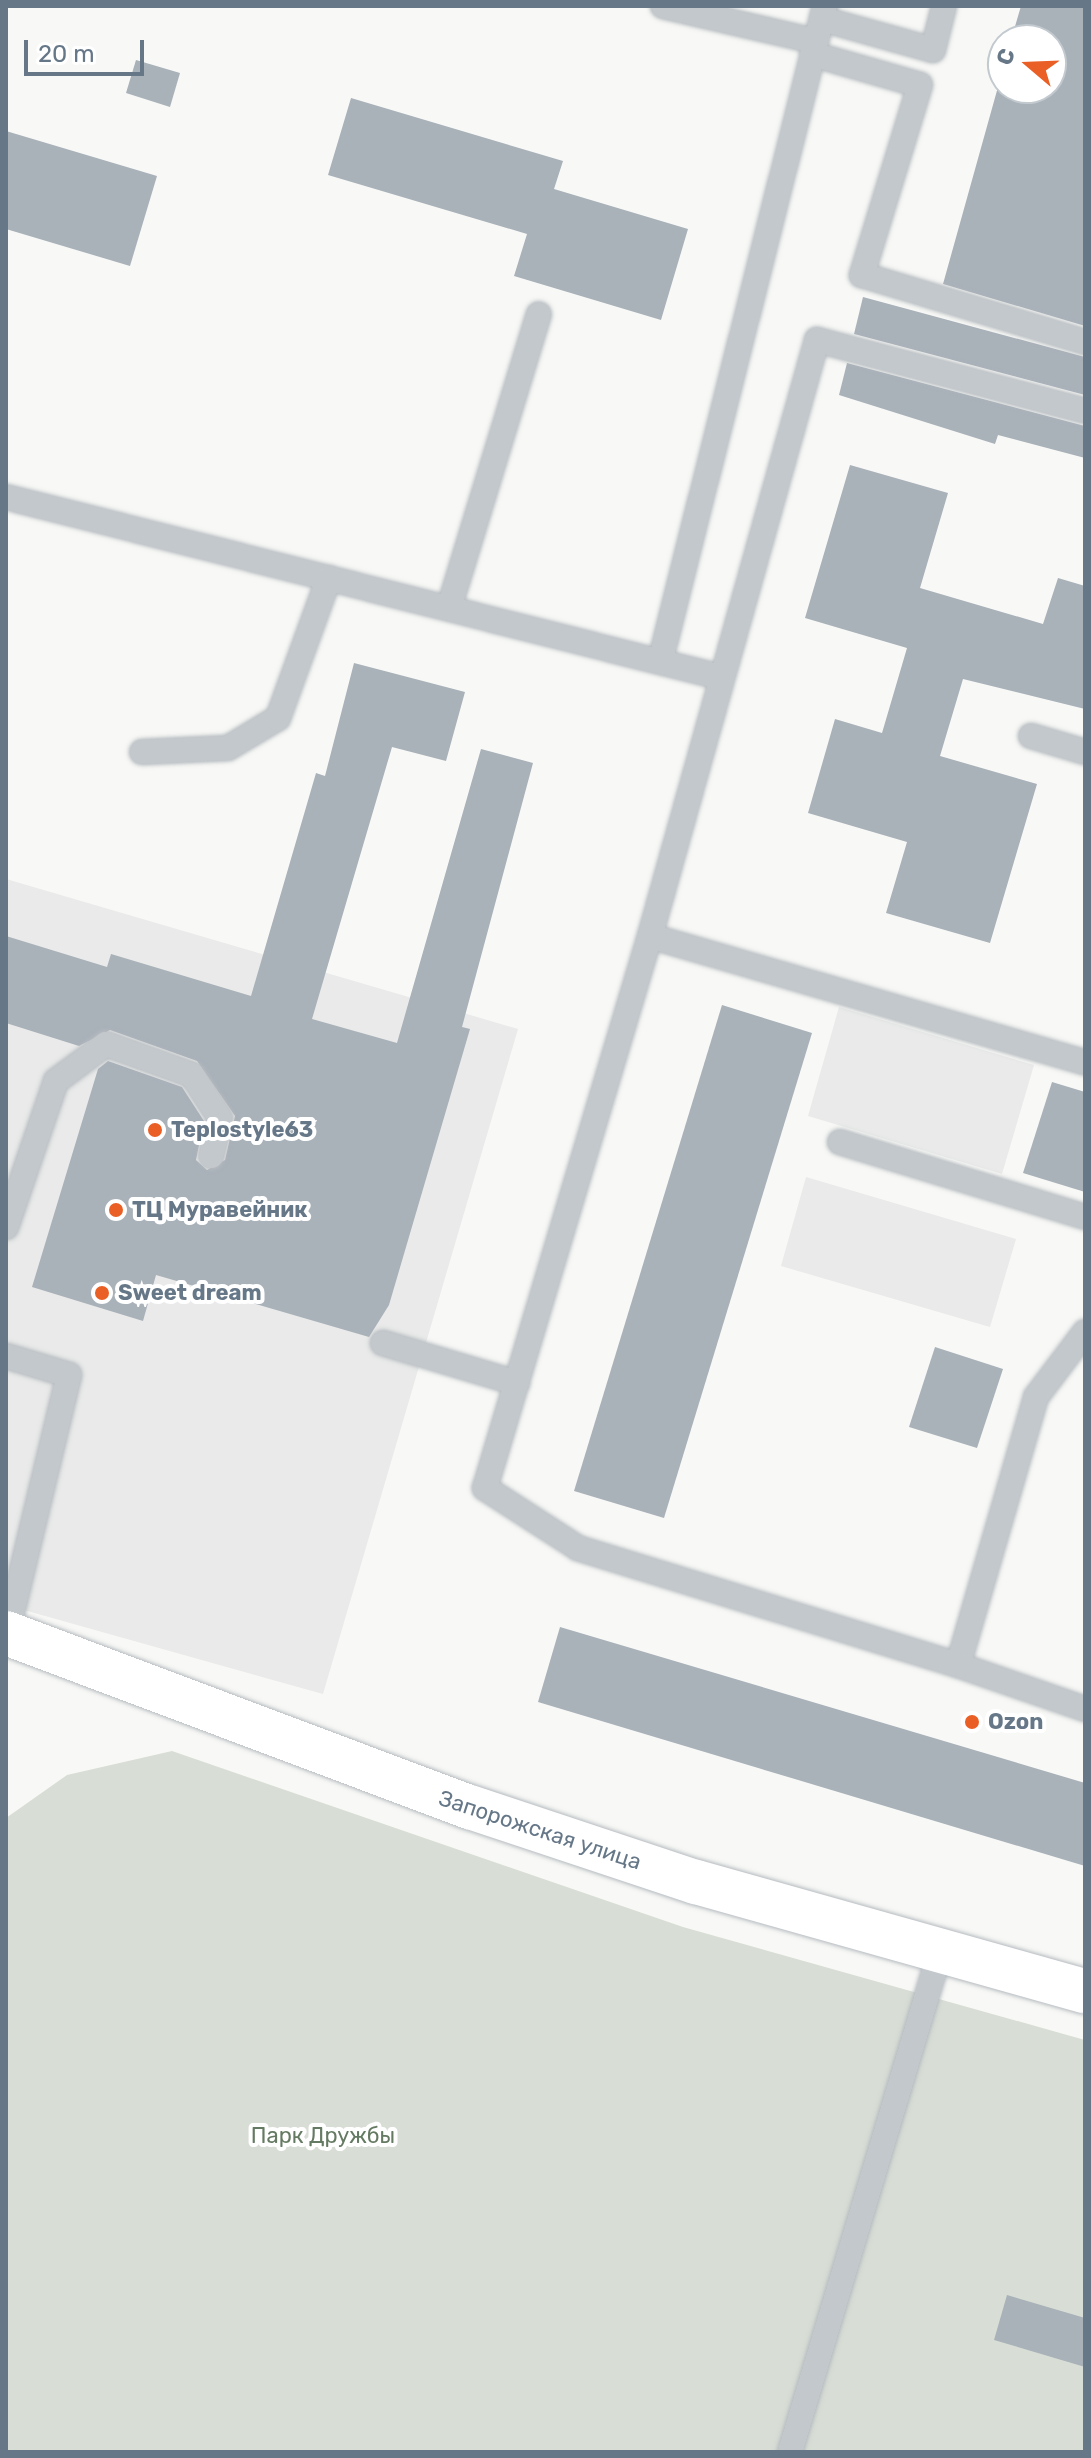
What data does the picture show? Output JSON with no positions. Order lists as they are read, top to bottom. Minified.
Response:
{"streets":{"street":["Запорожская улица"]},"parks":["Парк Дружбы"],"places":["Teplostyle63","ТЦ Муравейник","Sweet dream","Ozon"],"scale_bar":"20 m","north":"left"}
